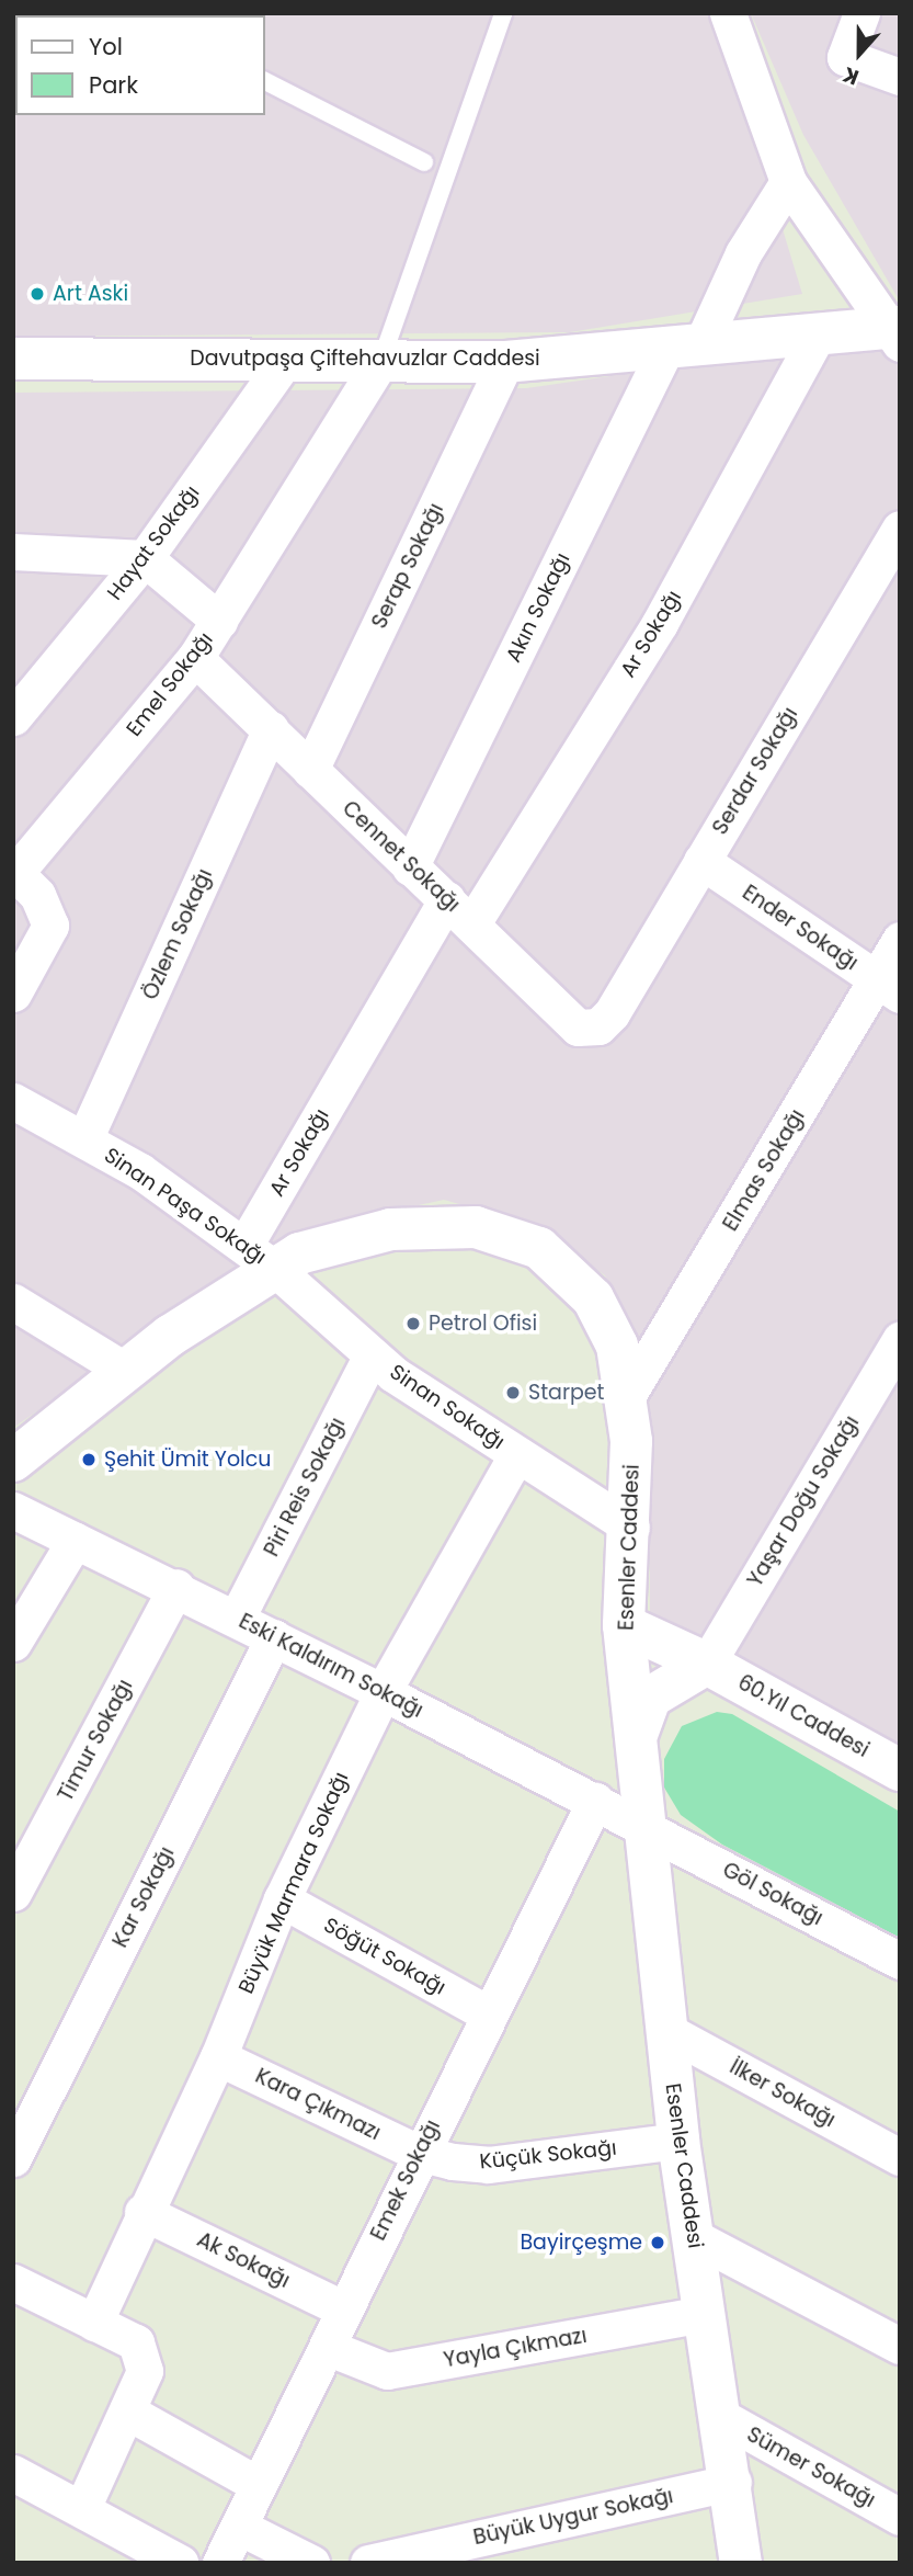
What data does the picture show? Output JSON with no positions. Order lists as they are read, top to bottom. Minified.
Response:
{"streets":{"main road":["Davutpaşa Çiftehavuzlar Caddesi","Esenler Caddesi","60.Yıl Caddesi"],"street":["Hayat Sokağı","Serap Sokağı","Akın Sokağı","Ar Sokağı","Emel Sokağı","Serdar Sokağı","Cennet Sokağı","Ender Sokağı","Özlem Sokağı","Elmas Sokağı","Sinan Paşa Sokağı","Sinan Sokağı","Piri Reis Sokağı","Yaşar Doğu Sokağı","Eski Kaldırım Sokağı","Timur Sokağı","Büyük Marmara Sokağı","Göl Sokağı","Kar Sokağı","Söğüt Sokağı","İlker Sokağı","Kara Çıkmazı","Küçük Sokağı","Emek Sokağı","Ak Sokağı","Yayla Çıkmazı","Sümer Sokağı","Büyük Uygur Sokağı"]},"crossings":[["Davutpaşa Çiftehavuzlar Caddesi","Hayat Sokağı"],["Davutpaşa Çiftehavuzlar Caddesi","Serap Sokağı"],["Davutpaşa Çiftehavuzlar Caddesi","Akın Sokağı"],["Davutpaşa Çiftehavuzlar Caddesi","Ar Sokağı"],["Davutpaşa Çiftehavuzlar Caddesi","Emel Sokağı"],["Serap Sokağı","Cennet Sokağı"],["Akın Sokağı","Cennet Sokağı"],["Ar Sokağı","Cennet Sokağı"],["Ar Sokağı","Sinan Paşa Sokağı"],["Ar Sokağı","Sinan Sokağı"],["Ar Sokağı","Esenler Caddesi"],["Emel Sokağı","Cennet Sokağı"],["Serdar Sokağı","Cennet Sokağı"],["Serdar Sokağı","Ender Sokağı"],["Cennet Sokağı","Özlem Sokağı"],["Ender Sokağı","Elmas Sokağı"],["Özlem Sokağı","Sinan Paşa Sokağı"],["Elmas Sokağı","Esenler Caddesi"],["Sinan Paşa Sokağı","Sinan Sokağı"],["Sinan Paşa Sokağı","Esenler Caddesi"],["Sinan Sokağı","Piri Reis Sokağı"],["Sinan Sokağı","Esenler Caddesi"],["Sinan Sokağı","Büyük Marmara Sokağı"],["Piri Reis Sokağı","Eski Kaldırım Sokağı"],["Yaşar Doğu Sokağı","60.Yıl Caddesi"],["Esenler Caddesi","Eski Kaldırım Sokağı"],["Esenler Caddesi","60.Yıl Caddesi"],["Esenler Caddesi","Göl Sokağı"],["Esenler Caddesi","İlker Sokağı"],["Esenler Caddesi","Küçük Sokağı"],["Esenler Caddesi","Yayla Çıkmazı"],["Esenler Caddesi","Sümer Sokağı"],["Esenler Caddesi","Büyük Uygur Sokağı"],["Eski Kaldırım Sokağı","Timur Sokağı"],["Eski Kaldırım Sokağı","Büyük Marmara Sokağı"],["Eski Kaldırım Sokağı","Göl Sokağı"],["Eski Kaldırım Sokağı","Kar Sokağı"],["Eski Kaldırım Sokağı","Emek Sokağı"],["Büyük Marmara Sokağı","Söğüt Sokağı"],["Büyük Marmara Sokağı","Kara Çıkmazı"],["Büyük Marmara Sokağı","Ak Sokağı"],["Söğüt Sokağı","Emek Sokağı"],["Kara Çıkmazı","Küçük Sokağı"],["Kara Çıkmazı","Emek Sokağı"],["Küçük Sokağı","Emek Sokağı"],["Emek Sokağı","Ak Sokağı"],["Emek Sokağı","Yayla Çıkmazı"]],"places":["Art Aski","Petrol Ofisi","Starpet","Şehit Ümit Yolcu","Bayirçeşme"],"legend":["Yol","Park"],"north":"bottom"}
